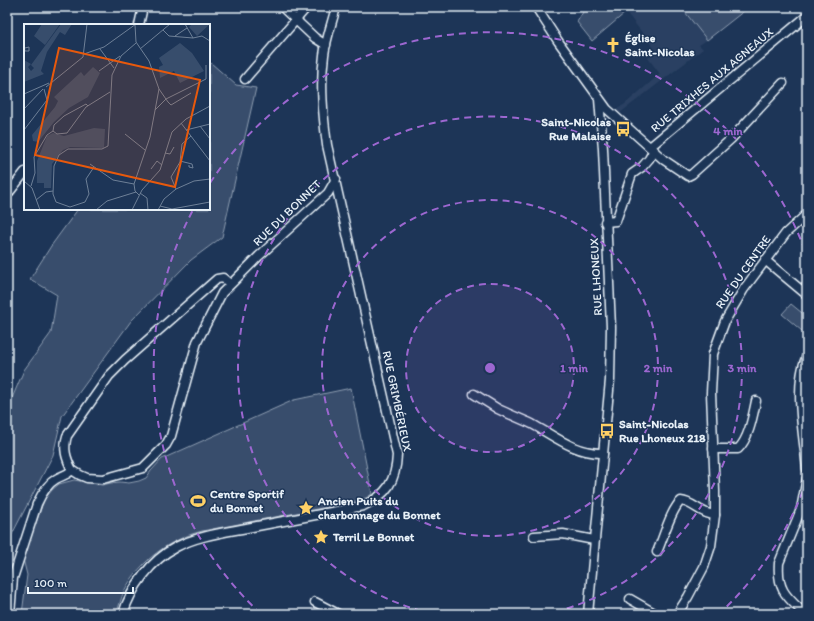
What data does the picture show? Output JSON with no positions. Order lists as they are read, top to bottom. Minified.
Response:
{"streets":{"street":["RUE TRIXHES AUX AGNEAUX","RUE DU BONNET","RUE DU CENTRE","RUE LHONEUX","RUE GRIMBÉRIEUX"]},"crossings":[["RUE TRIXHES AUX AGNEAUX","RUE LHONEUX"],["RUE DU BONNET","RUE GRIMBÉRIEUX"]],"places":{"church":["Église Saint-Nicolas"],"bus stop":["Saint-Nicolas Rue Malaise","Saint-Nicolas Rue Lhoneux 218"],"sports":["Centre Sportif du Bonnet"],"place":["Ancien Puits du charbonnage du Bonnet","Terril Le Bonnet"]},"scale_bar":"100 m","rings":["4 min","1 min","2 min","3 min"]}
